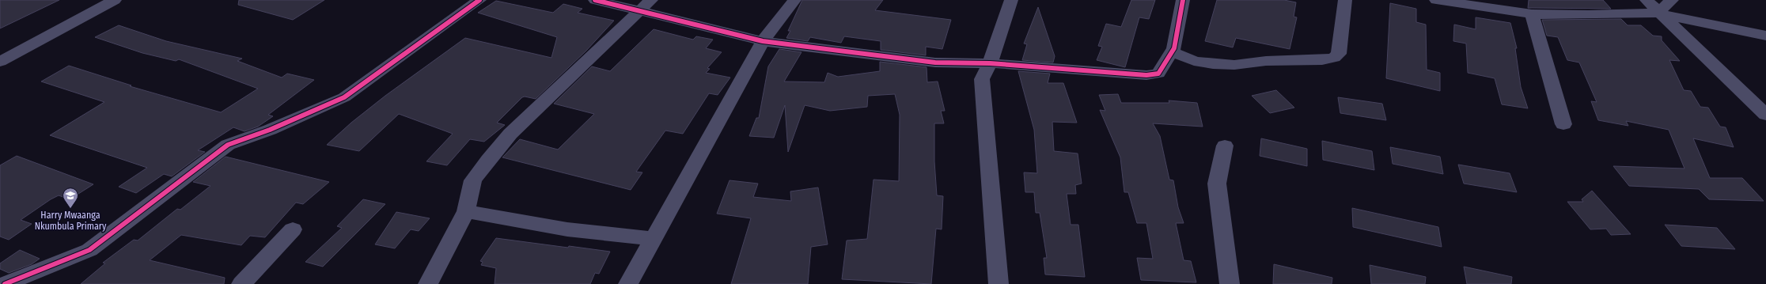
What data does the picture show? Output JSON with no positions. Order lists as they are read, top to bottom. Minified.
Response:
{"places":{"school or university":["Harry Mwaanga Nkumbula Primary"]}}
